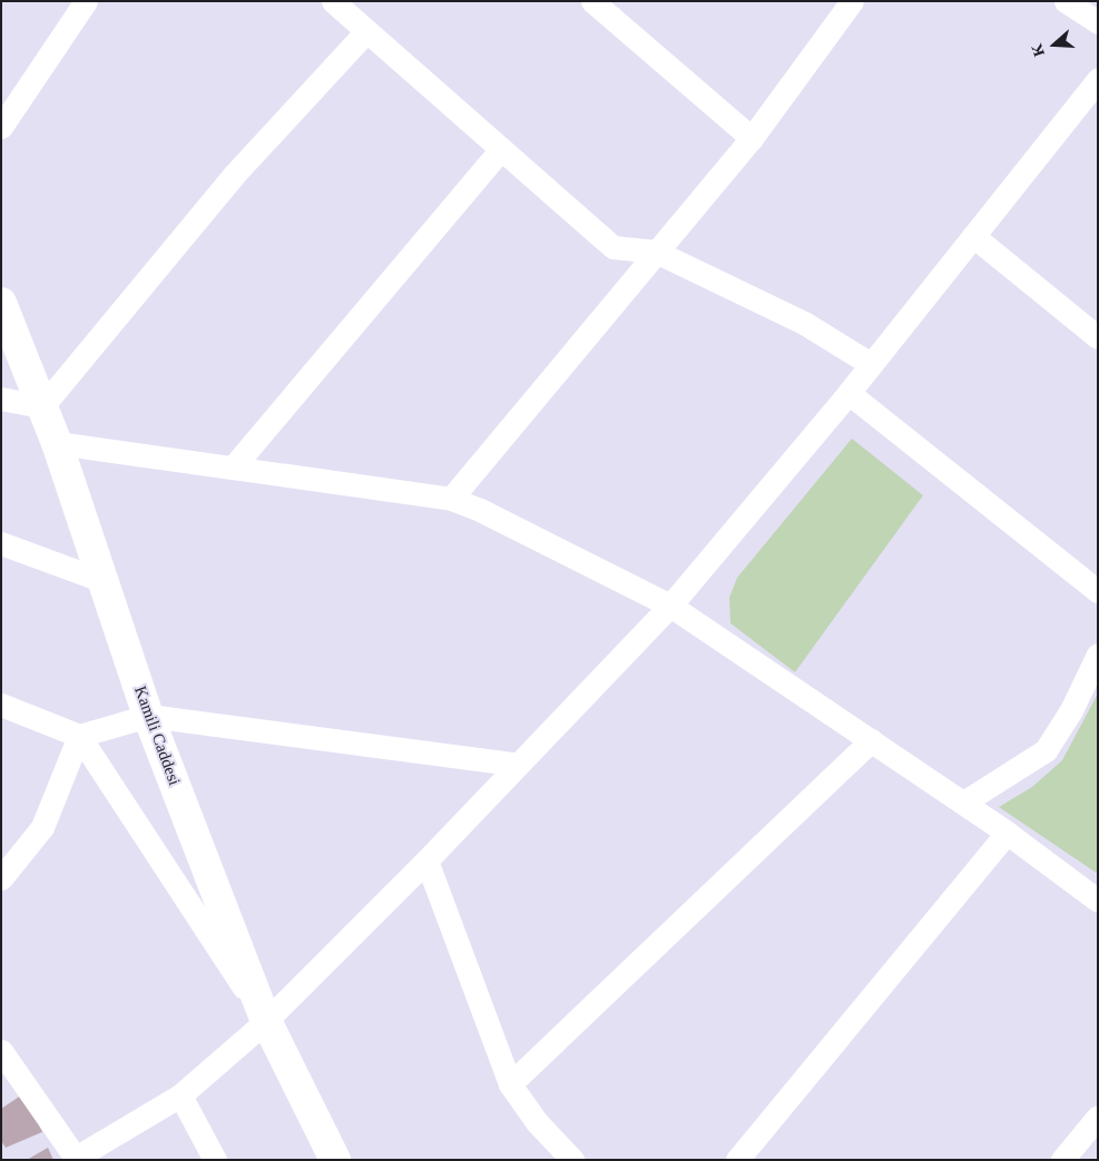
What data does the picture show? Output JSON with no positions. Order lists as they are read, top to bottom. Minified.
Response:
{"streets":{"street":["Kamili Caddesi"]},"north":"left"}
